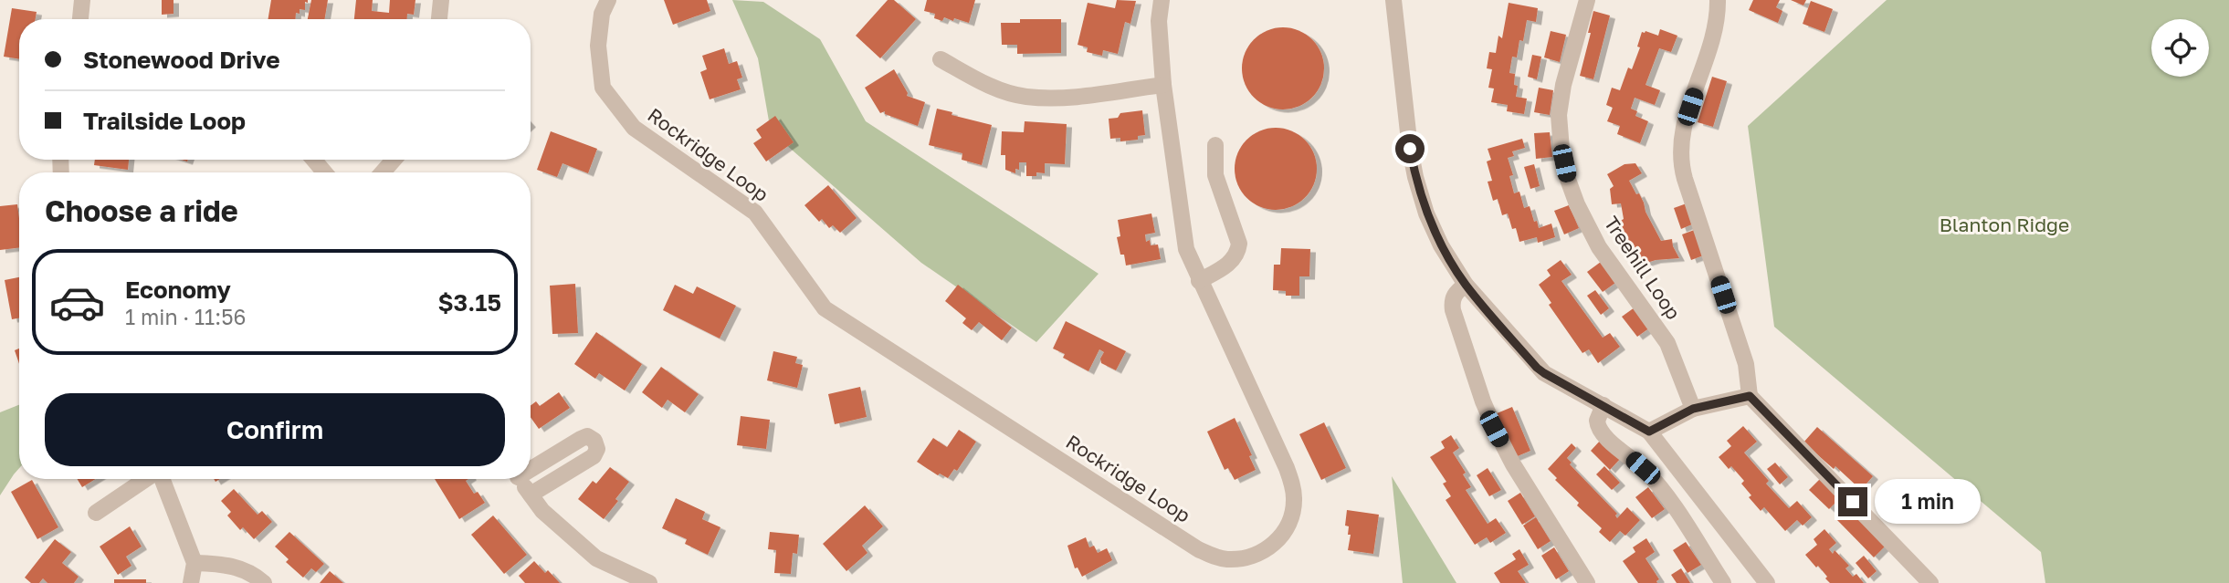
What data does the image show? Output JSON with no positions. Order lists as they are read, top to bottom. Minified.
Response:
{"streets":{"street":["Rockridge Loop","Treehill Loop"]},"parks":["Blanton Ridge"],"page":{"banner":["Stonewood Drive","Trailside Loop"],"heading":"Choose a ride","list":[{"name":"Economy","note":"1 min · 11:56","value":"$3.15"}],"buttons":"Confirm","bubble":"1 min"}}
